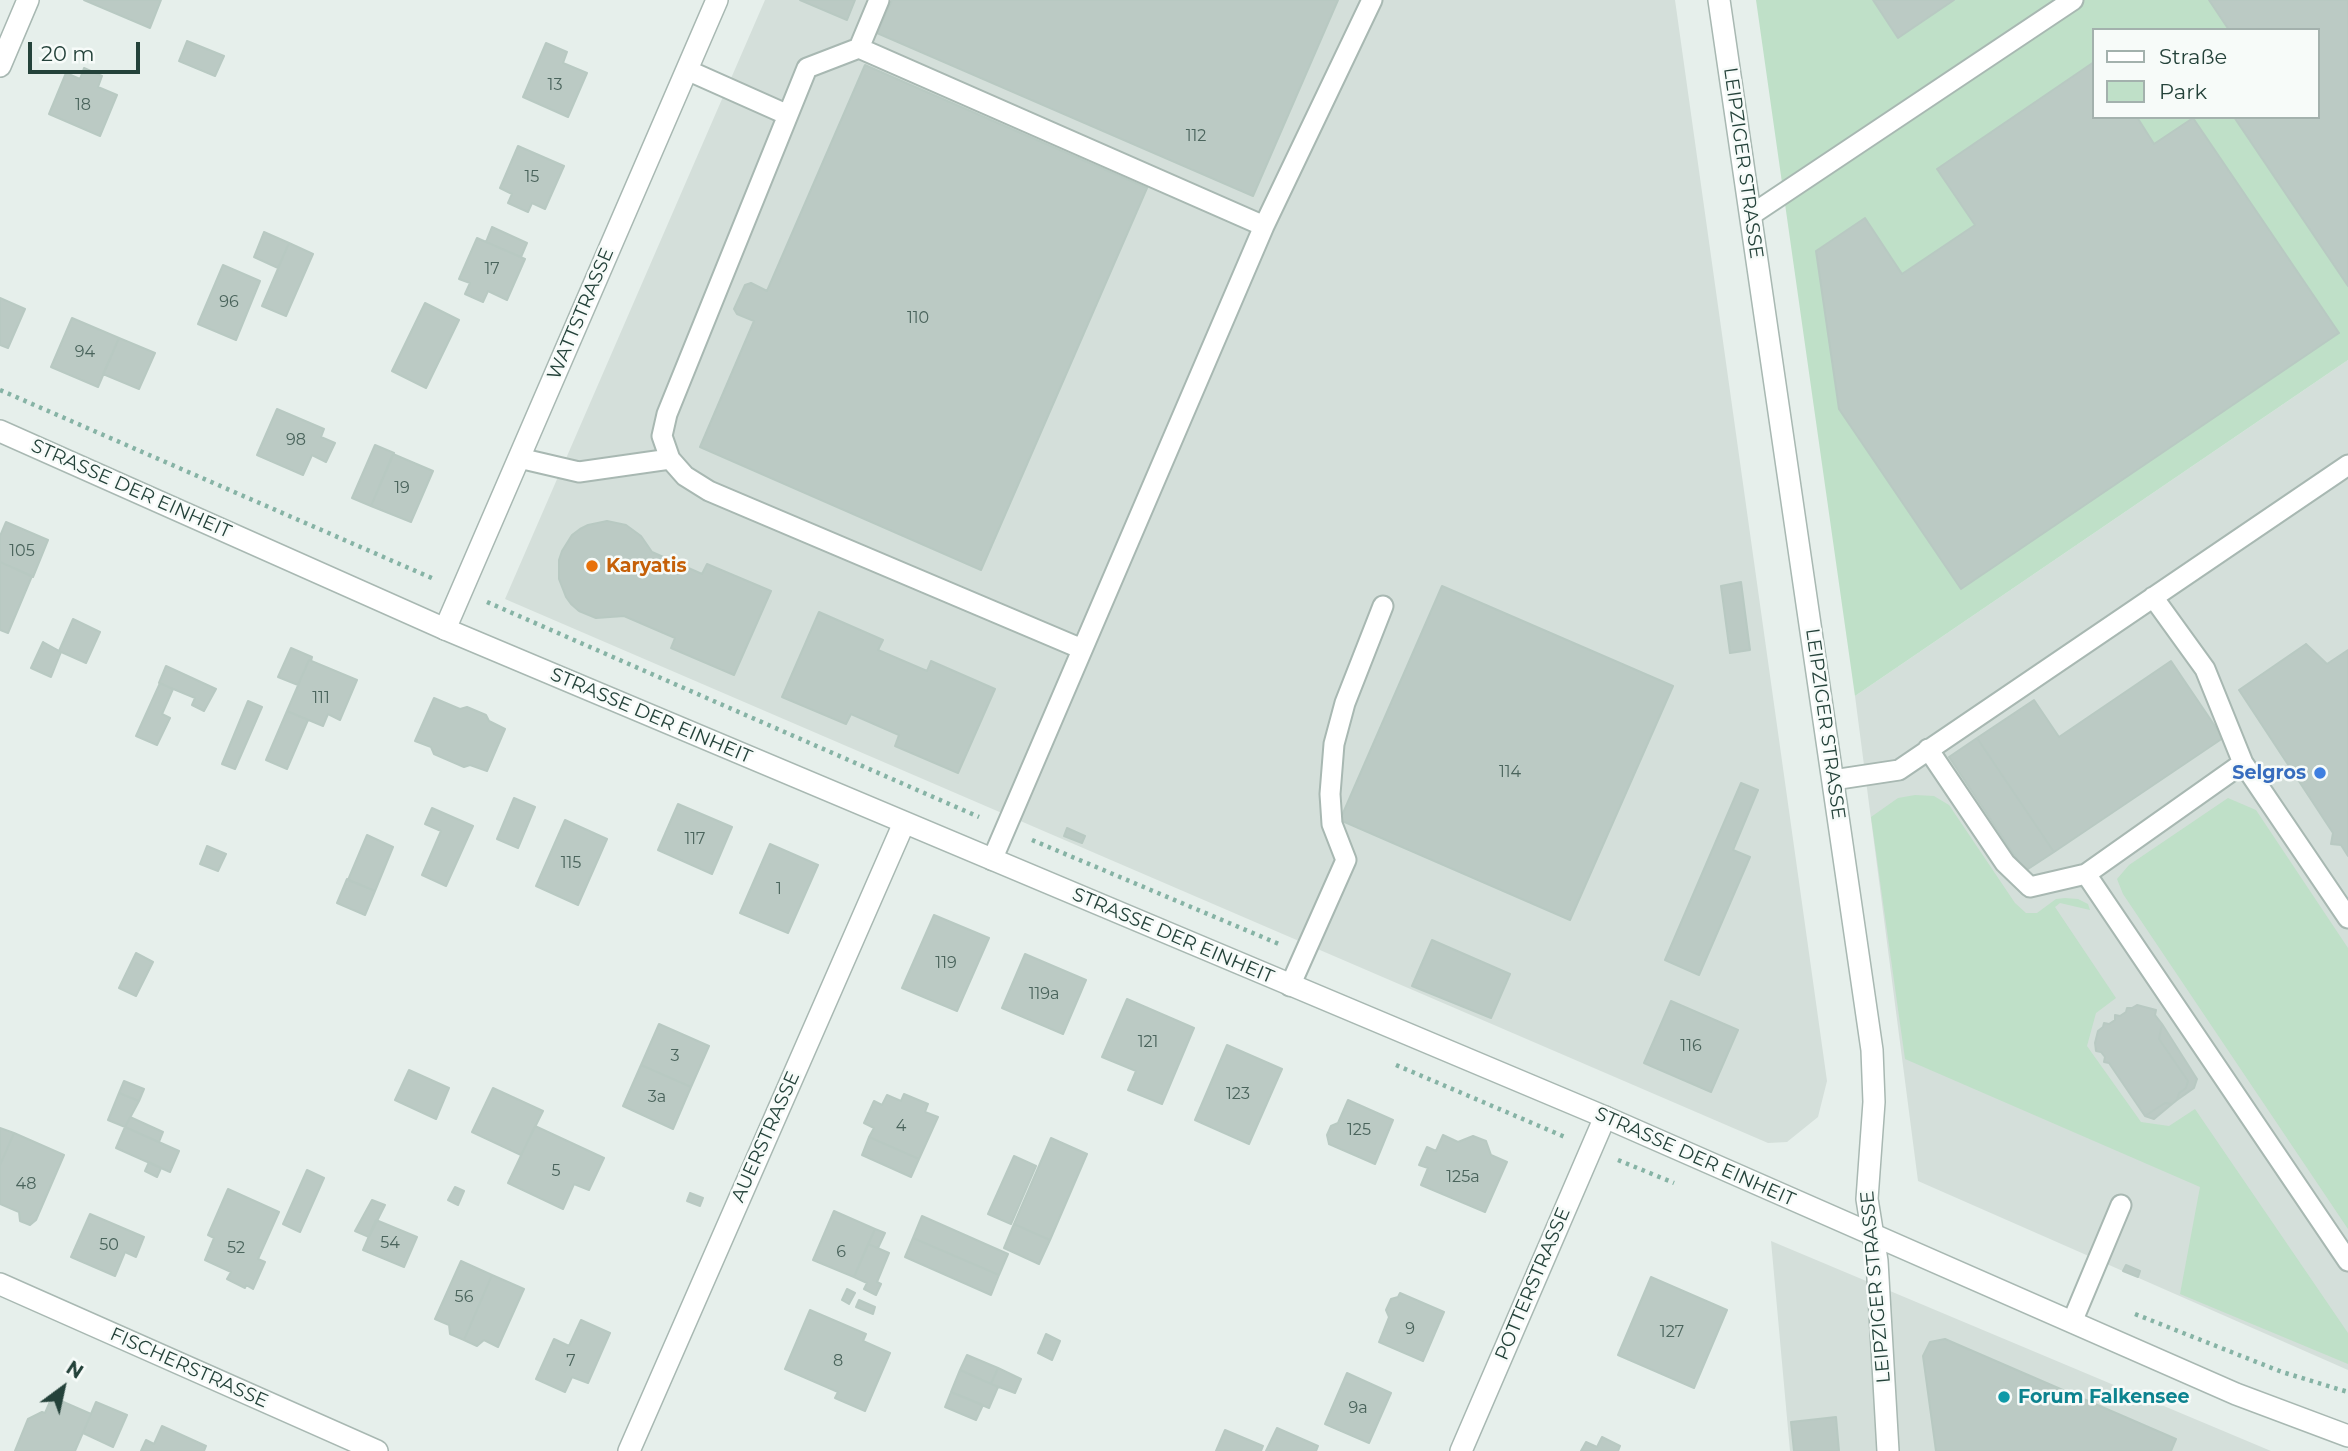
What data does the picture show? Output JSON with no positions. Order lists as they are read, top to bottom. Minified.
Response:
{"streets":{"street":["LEIPZIGER STRASSE","WATTSTRASSE","STRASSE DER EINHEIT","AUERSTRASSE","POTTERSTRASSE","FISCHERSTRASSE"]},"crossings":[["LEIPZIGER STRASSE","STRASSE DER EINHEIT"],["WATTSTRASSE","STRASSE DER EINHEIT"],["STRASSE DER EINHEIT","AUERSTRASSE"],["STRASSE DER EINHEIT","POTTERSTRASSE"]],"places":["Karyatis","Selgros","Forum Falkensee"],"house_numbers":["13","18","112","15","17","96","110","94","98","19","105","111","114","117","115","1","119","119a","121","116","3","123","3a","4","125","5","125a","48","54","50","52","6","56","9","127","7","8","9a"],"legend":["Straße","Park"],"scale_bar":"20 m","north":"top right"}
